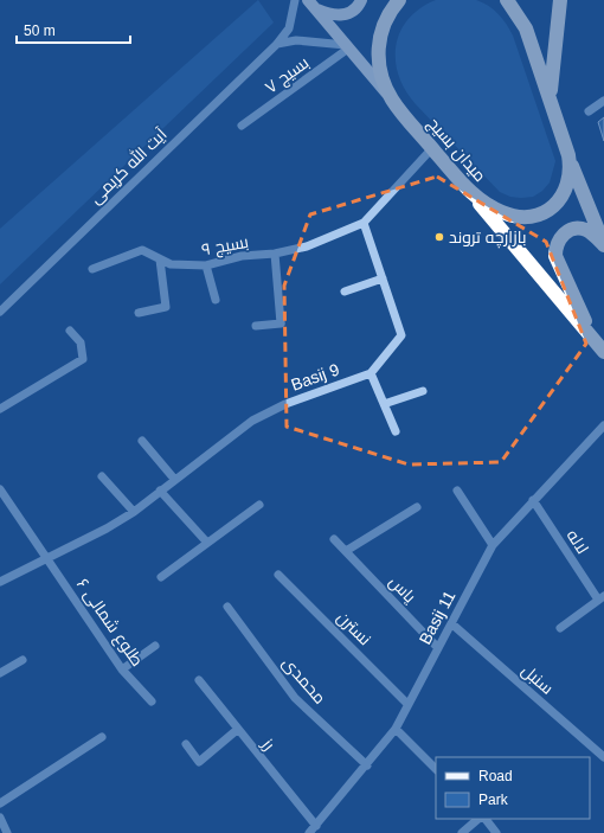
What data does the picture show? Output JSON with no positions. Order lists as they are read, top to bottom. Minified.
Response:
{"streets":{"highway":["میدان بسیج"],"street":["بسیج ۷","آیت الله کریمی","بسیج ۹","Basij 9","لاله","یاس","Basij 11","طلوع شمالی ۶","نسترن","سنبل","محمدی","رز"]},"crossings":[["Basij 9","طلوع شمالی ۶"],["لاله","Basij 11"],["یاس","Basij 11"],["Basij 11","نسترن"],["Basij 11","سنبل"],["Basij 11","محمدی"],["Basij 11","رز"]],"places":["بازارچه تروند"],"legend":["Road","Park"],"scale_bar":"50 m"}
